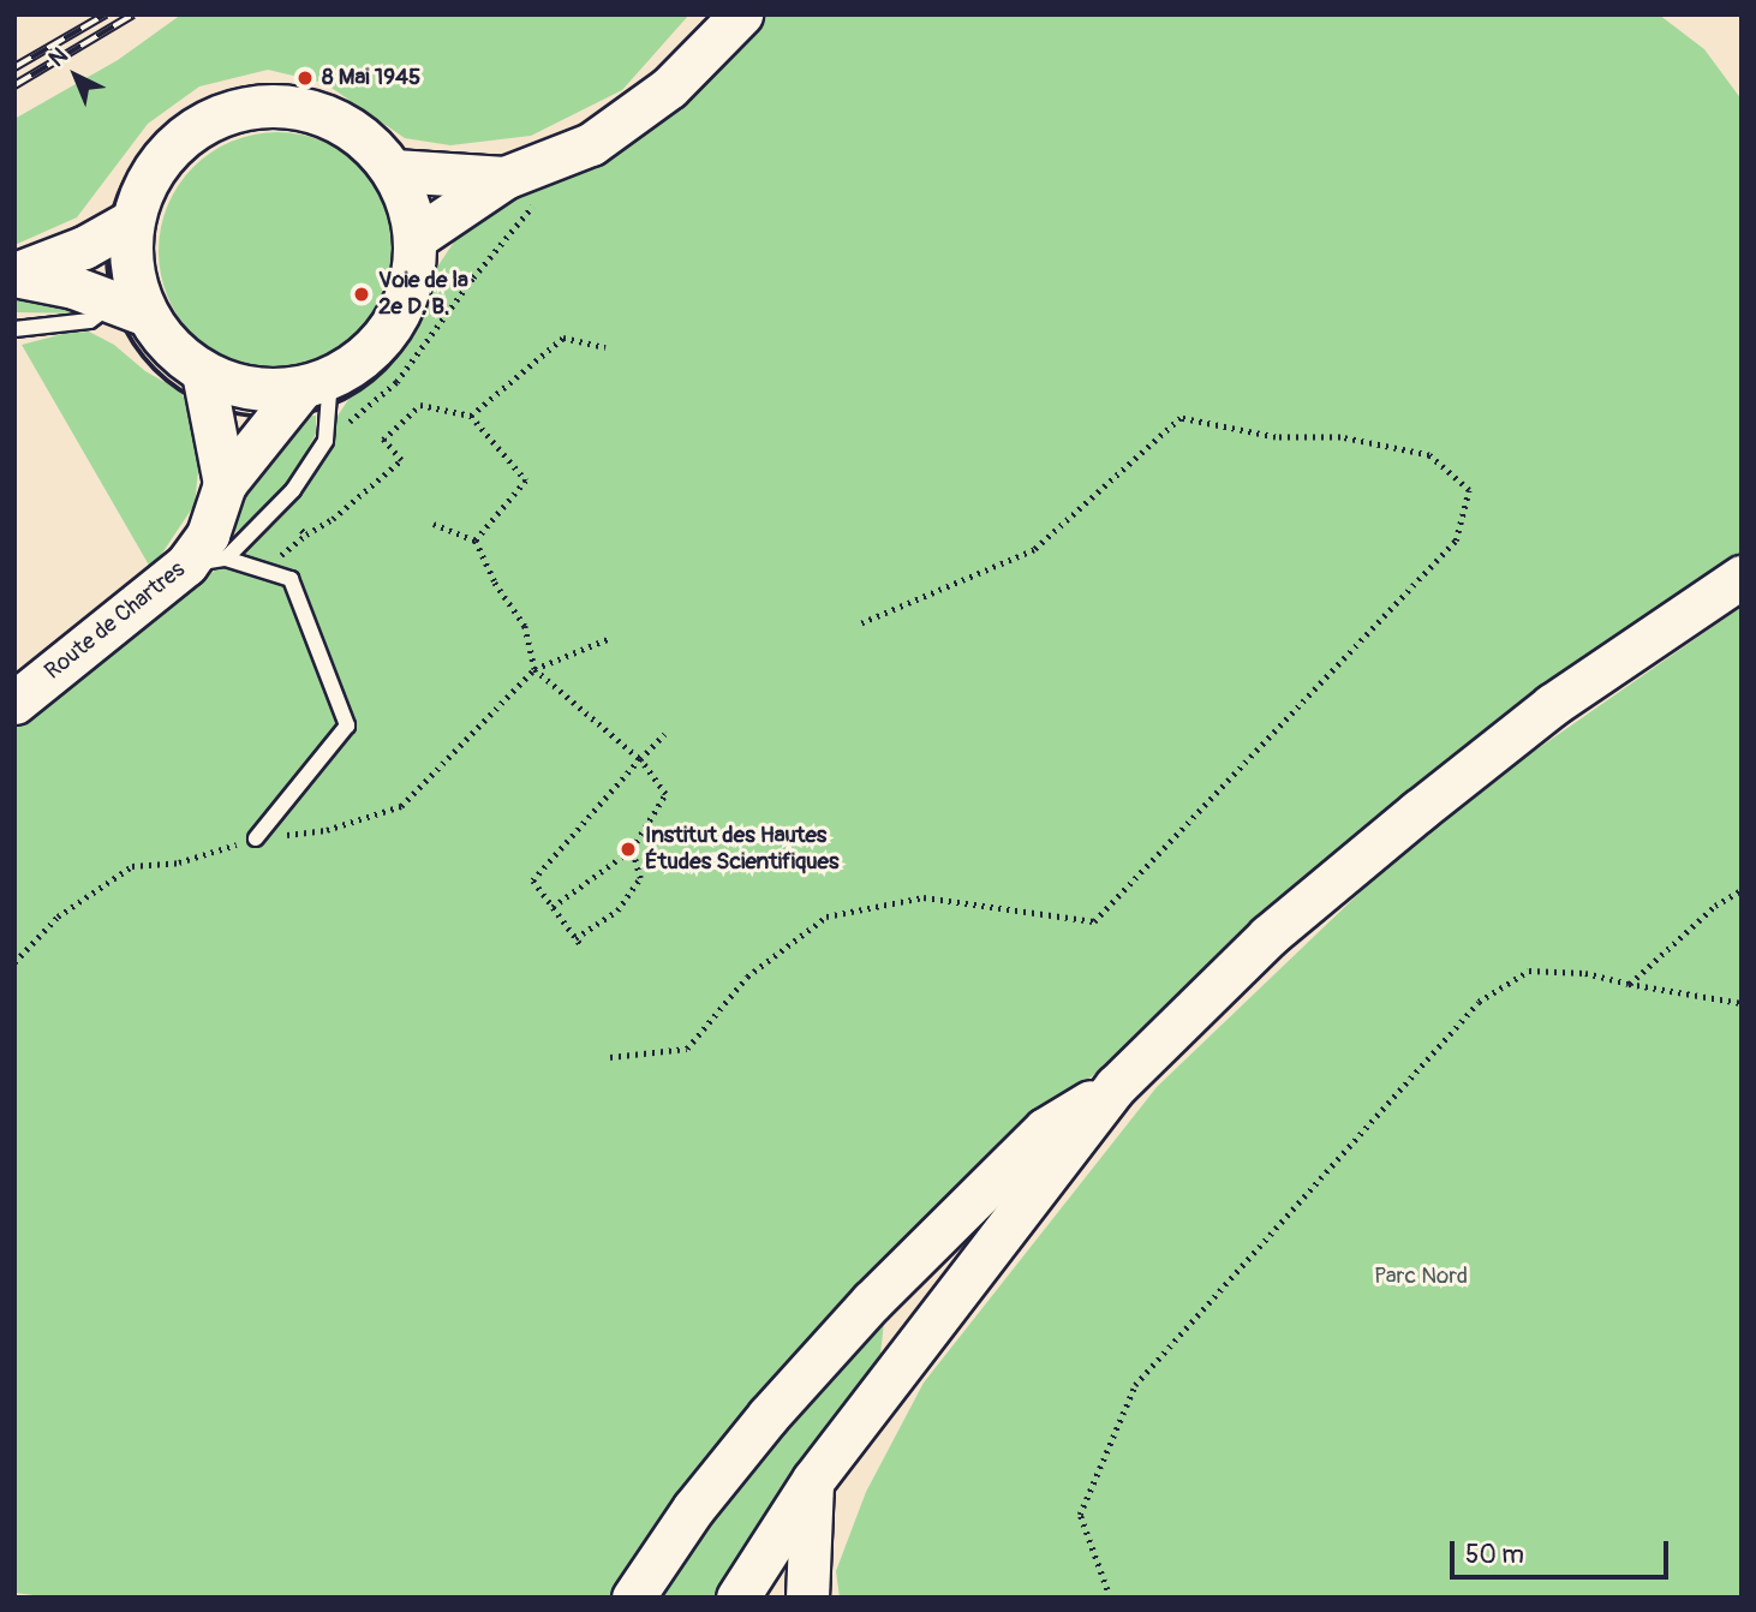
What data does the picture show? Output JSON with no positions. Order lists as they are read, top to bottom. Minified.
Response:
{"streets":{"main road":["Route de Chartres"]},"parks":["Parc Nord"],"places":["8 Mai 1945","Voie de la 2e D. B.","Institut des Hautes Études Scientifiques"],"scale_bar":"50 m","north":"top left"}
